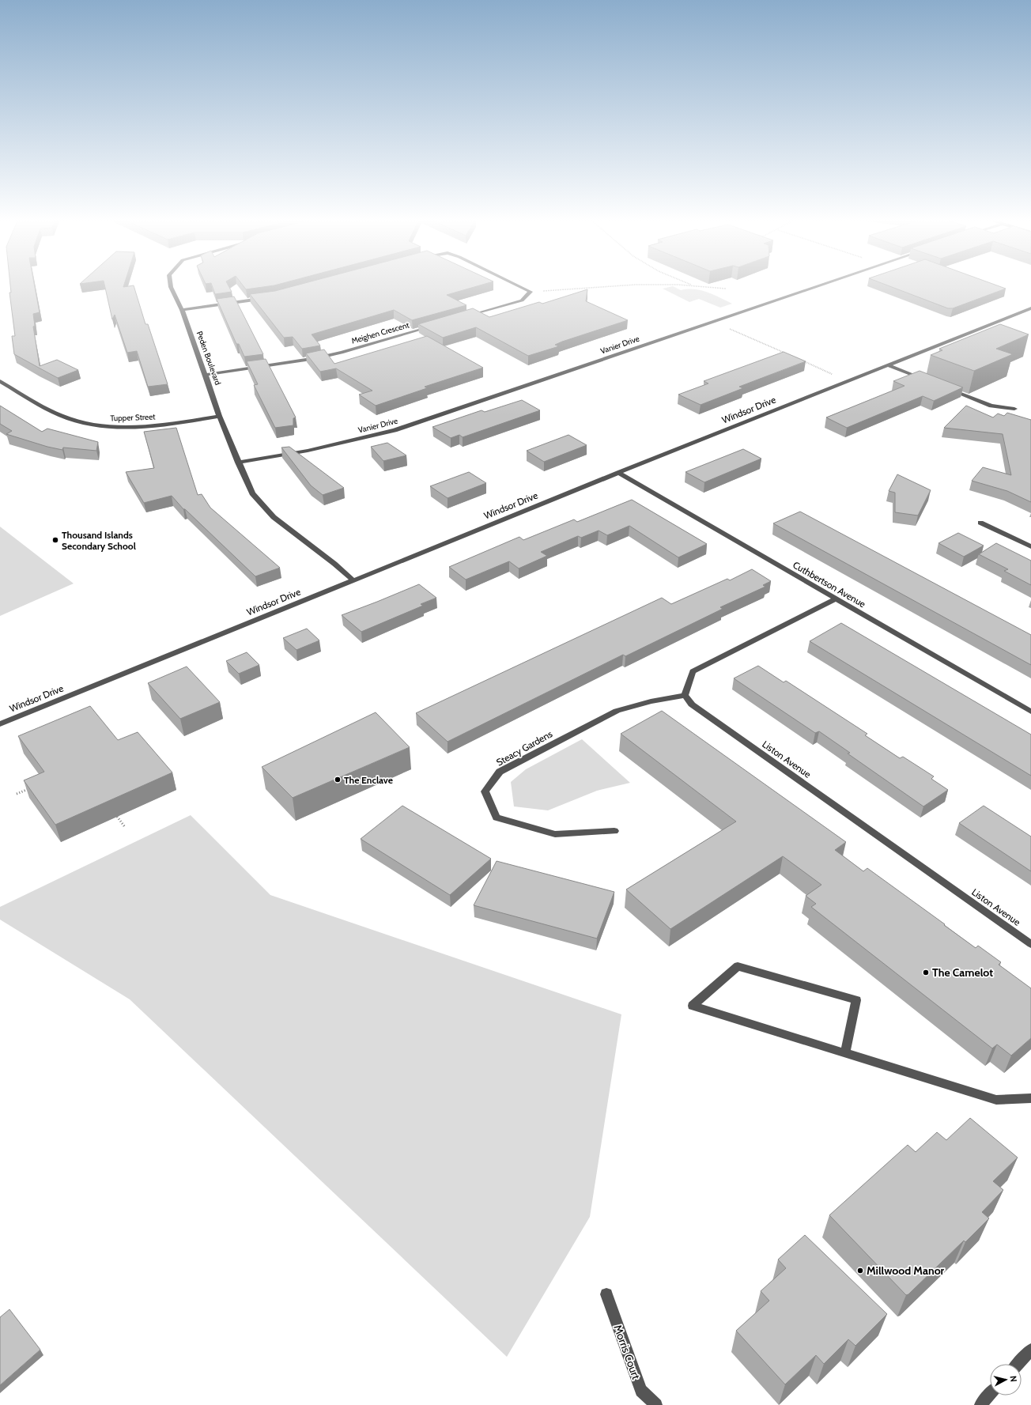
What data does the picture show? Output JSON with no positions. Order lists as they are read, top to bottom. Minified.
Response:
{"streets":{"street":["Meighen Crescent","Vanier Drive","Peden Boulevard","Windsor Drive","Tupper Street","Cuthbertson Avenue","Steacy Gardens","Liston Avenue","Morris Court"]},"crossings":[["Meighen Crescent","Peden Boulevard"],["Vanier Drive","Peden Boulevard"],["Peden Boulevard","Windsor Drive"],["Peden Boulevard","Tupper Street"],["Windsor Drive","Cuthbertson Avenue"],["Steacy Gardens","Liston Avenue"]],"places":["Thousand Islands Secondary School","The Enclave","The Camelot","Millwood Manor"],"north":"right"}
